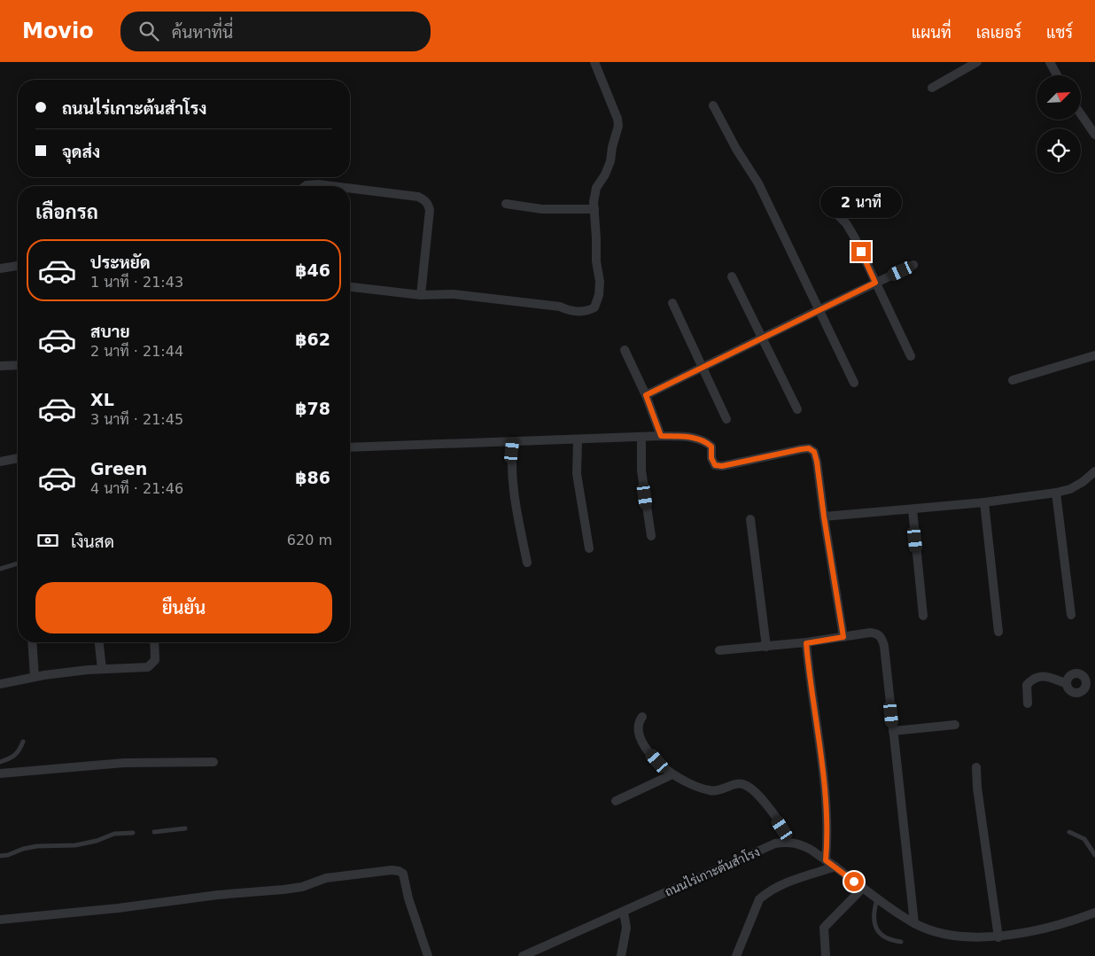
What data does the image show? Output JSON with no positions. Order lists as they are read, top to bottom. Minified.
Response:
{"streets":{"street":["ถนนไร่เกาะต้นสำโรง"]},"north":"top right","page":{"header":"Movio","search":"ค้นหาที่นี่","nav":["แผนที่","เลเยอร์","แชร์"],"banner":["ถนนไร่เกาะต้นสำโรง","จุดส่ง"],"heading":"เลือกรถ","bubble":"2 นาที","list":[{"name":"ประหยัด","note":"1 นาที · 21:43","value":"฿46"},{"name":"สบาย","note":"2 นาที · 21:44","value":"฿62"},{"name":"XL","note":"3 นาที · 21:45","value":"฿78"},{"name":"Green","note":"4 นาที · 21:46","value":"฿86"}],"pay":["เงินสด","620 m"],"buttons":"ยืนยัน"}}
